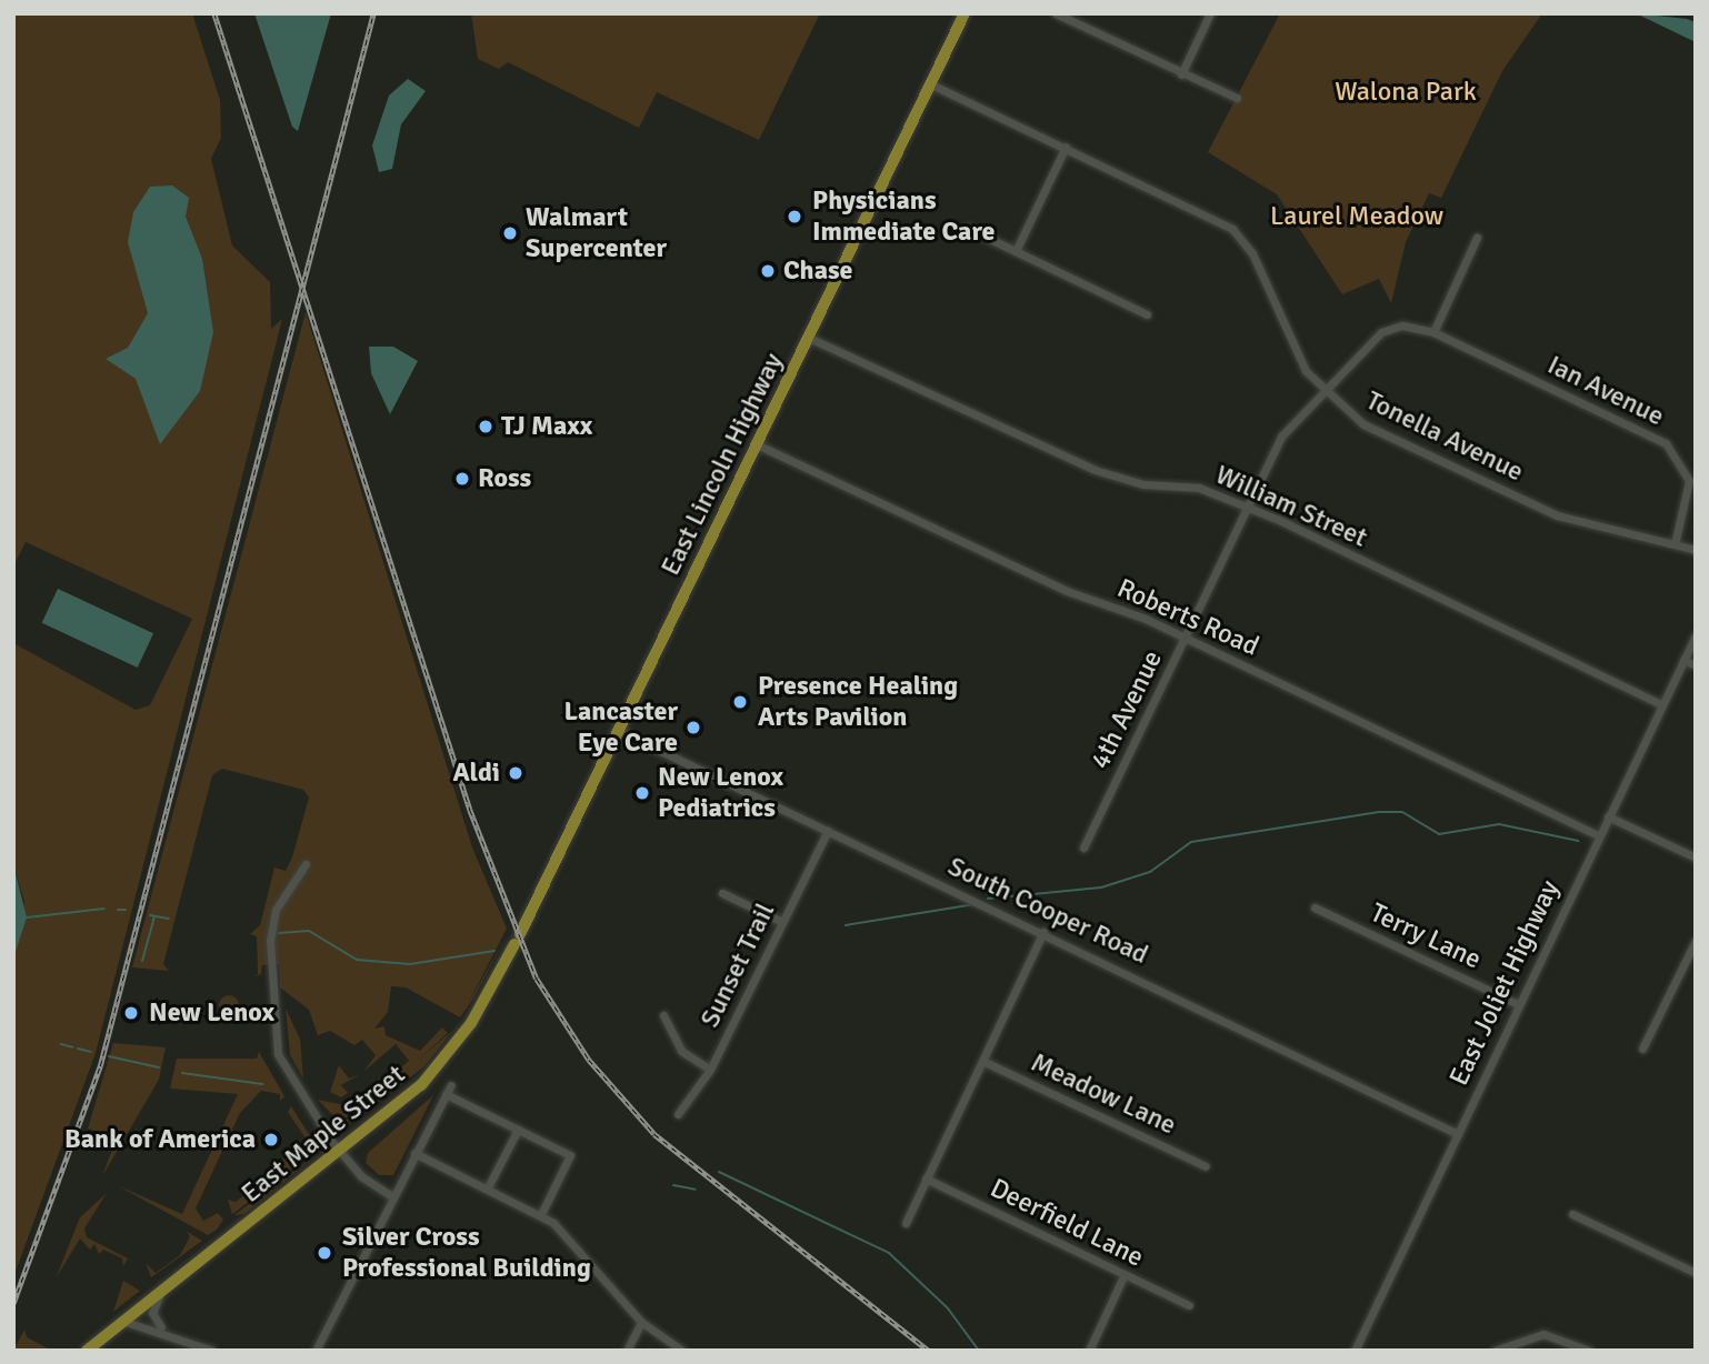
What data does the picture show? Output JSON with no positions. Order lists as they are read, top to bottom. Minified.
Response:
{"streets":{"main road":["East Lincoln Highway","East Maple Street"],"street":["Ian Avenue","Tonella Avenue","William Street","Roberts Road","4th Avenue","South Cooper Road","Terry Lane","Sunset Trail","East Joliet Highway","Meadow Lane","Deerfield Lane"]},"crossings":[["Ian Avenue","Tonella Avenue"],["Ian Avenue","4th Avenue"],["Tonella Avenue","East Lincoln Highway"],["Tonella Avenue","4th Avenue"],["East Lincoln Highway","William Street"],["East Lincoln Highway","Roberts Road"],["East Lincoln Highway","South Cooper Road"],["East Lincoln Highway","East Maple Street"],["William Street","4th Avenue"],["William Street","East Joliet Highway"],["Roberts Road","4th Avenue"],["Roberts Road","East Joliet Highway"],["South Cooper Road","Sunset Trail"],["South Cooper Road","East Joliet Highway"],["Terry Lane","East Joliet Highway"]],"parks":["Walona Park","Laurel Meadow"],"places":["Physicians Immediate Care","Walmart Supercenter","Chase","TJ Maxx","Ross","Presence Healing Arts Pavilion","Lancaster Eye Care","Aldi","New Lenox Pediatrics","New Lenox","Bank of America","Silver Cross Professional Building"]}
